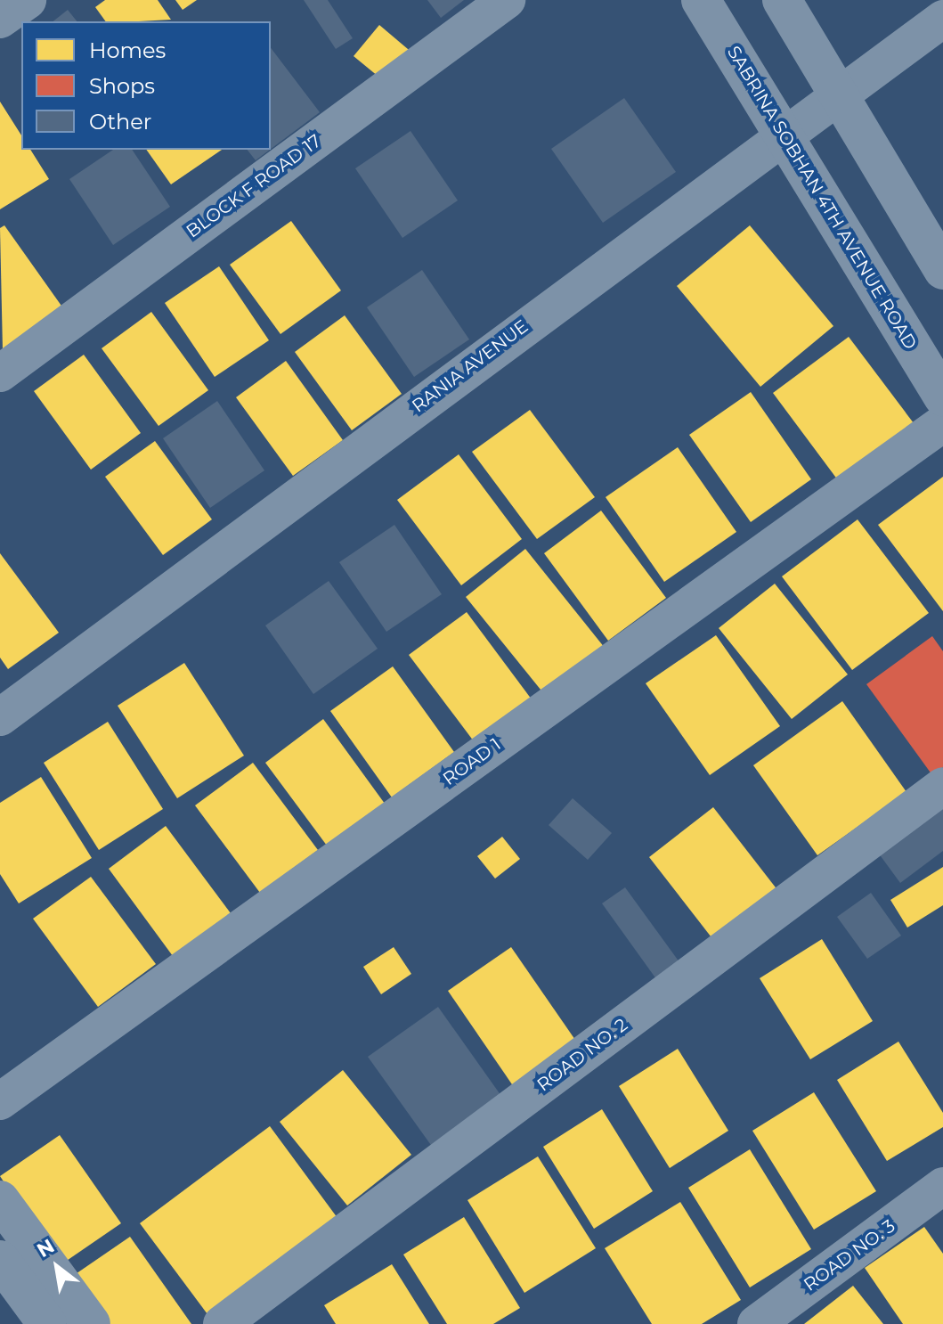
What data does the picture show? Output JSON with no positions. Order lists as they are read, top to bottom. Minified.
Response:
{"streets":{"street":["BLOCK F ROAD 17","SABRINA SOBHAN 4TH AVENUE ROAD","RANIA AVENUE","ROAD 1","ROAD NO. 2","ROAD NO. 3"]},"crossings":[["SABRINA SOBHAN 4TH AVENUE ROAD","RANIA AVENUE"]],"legend":["Homes","Shops","Other"],"north":"top left"}
